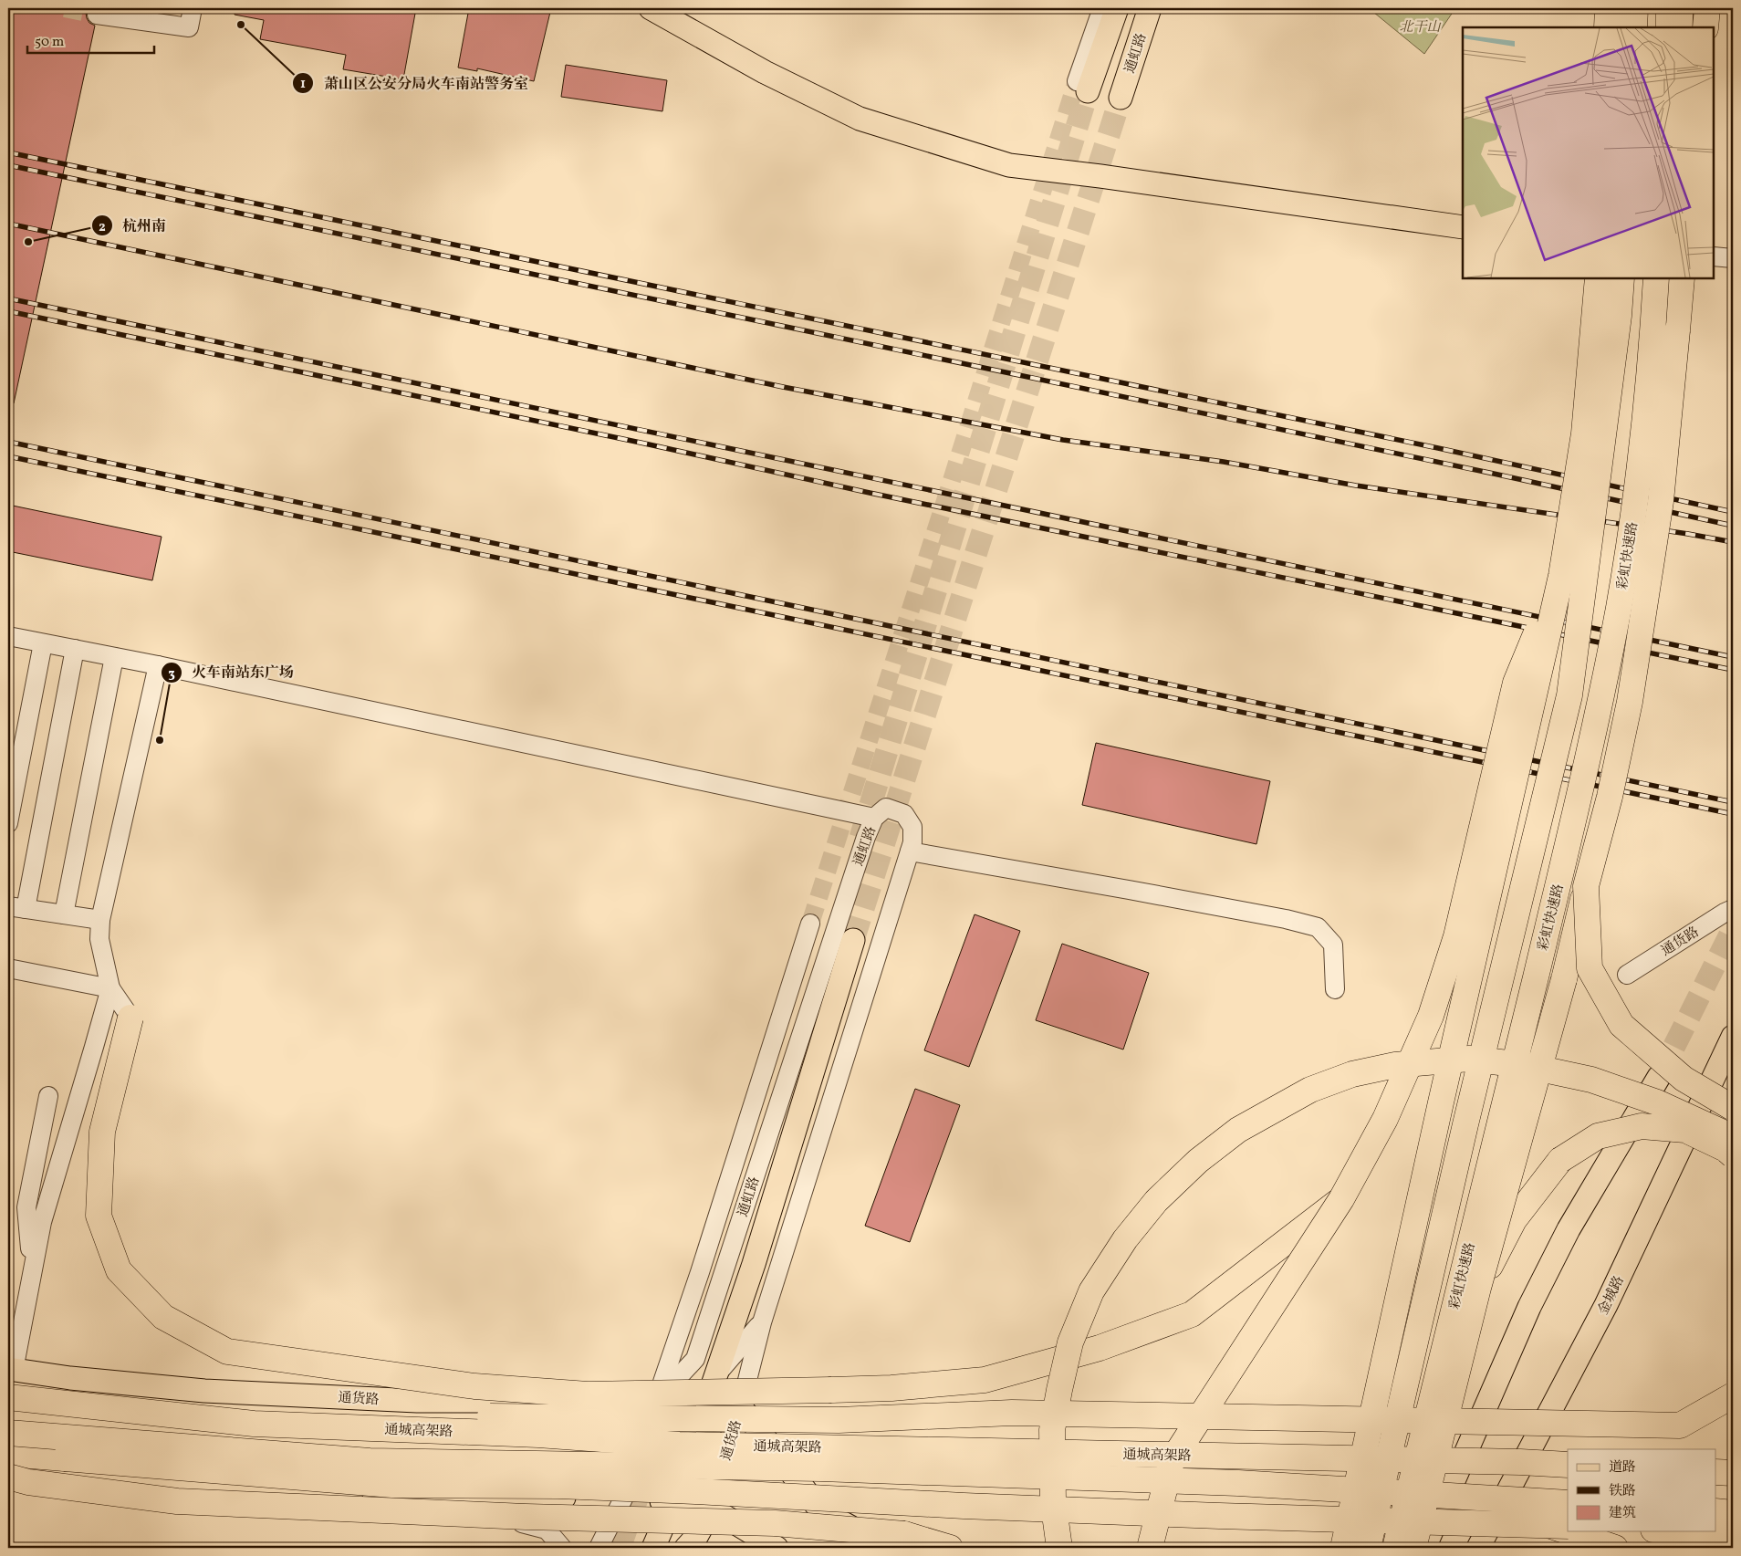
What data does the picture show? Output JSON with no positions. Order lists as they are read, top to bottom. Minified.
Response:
{"streets":{"highway":["彩虹快速路","通城高架路"],"main road":["通虹路","通货路","金城路"]},"crossings":[["通虹路","通货路"]],"parks":["北干山"],"places":["萧山区公安分局火车南站警务室","杭州南","火车南站东广场"],"legend":["道路","铁路","建筑"],"scale_bar":"50 m"}
